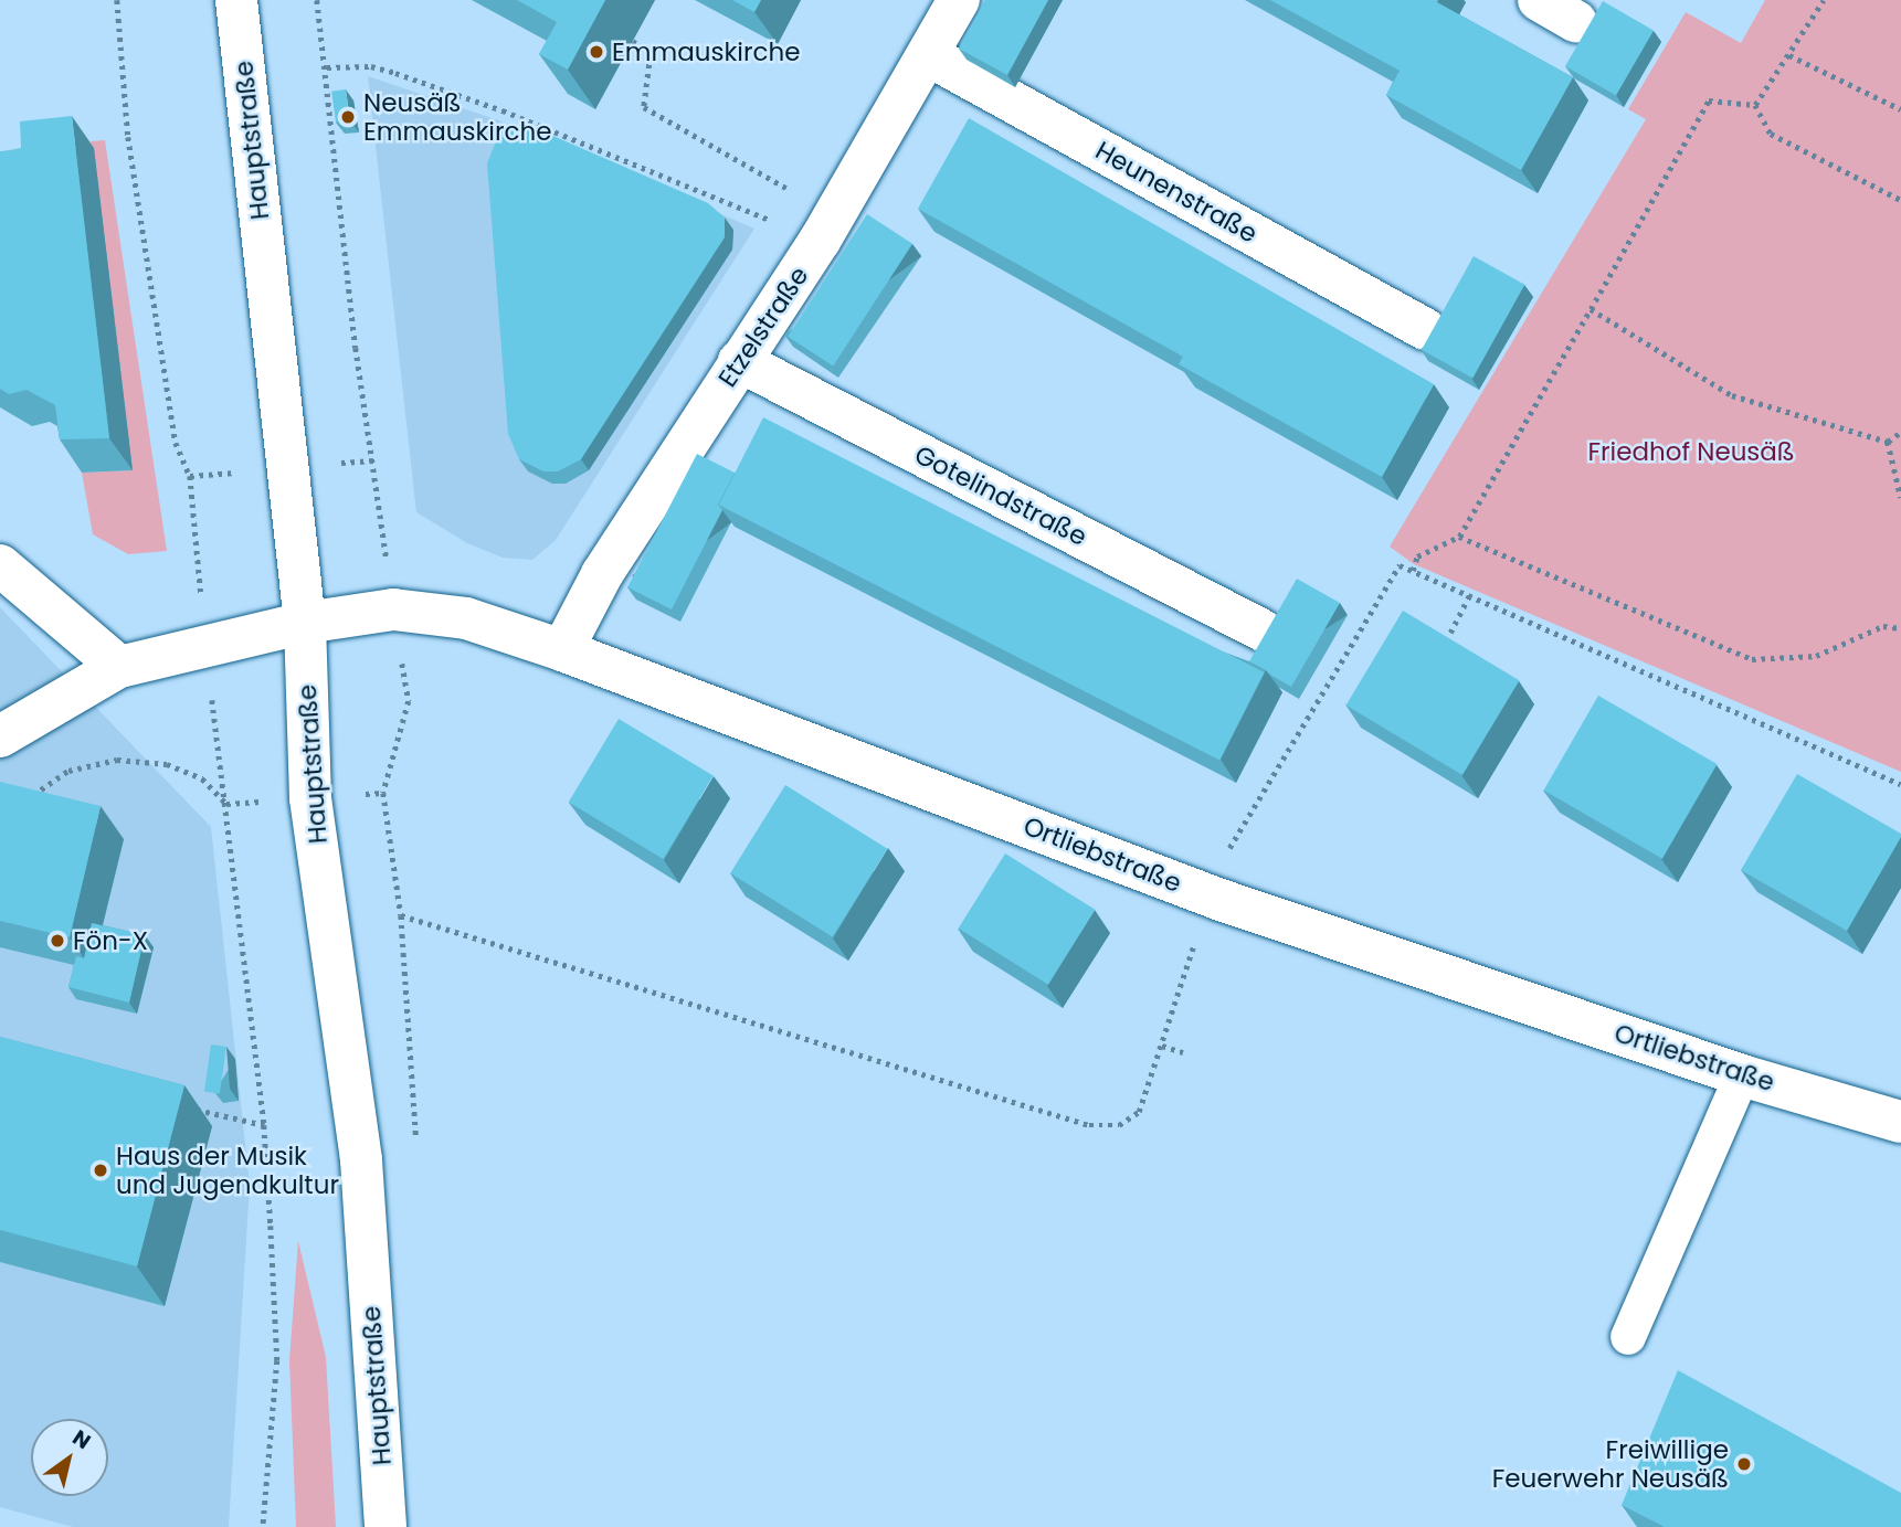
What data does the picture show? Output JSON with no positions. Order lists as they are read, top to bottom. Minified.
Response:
{"streets":{"street":["Hauptstraße","Heunenstraße","Etzelstraße","Gotelindstraße","Ortliebstraße"]},"crossings":[["Hauptstraße","Ortliebstraße"],["Heunenstraße","Etzelstraße"],["Etzelstraße","Gotelindstraße"],["Etzelstraße","Ortliebstraße"]],"parks":["Friedhof Neusäß"],"places":["Emmauskirche","Neusäß Emmauskirche","Fön-X","Haus der Musik und Jugendkultur","Freiwillige Feuerwehr Neusäß"],"north":"top right"}
